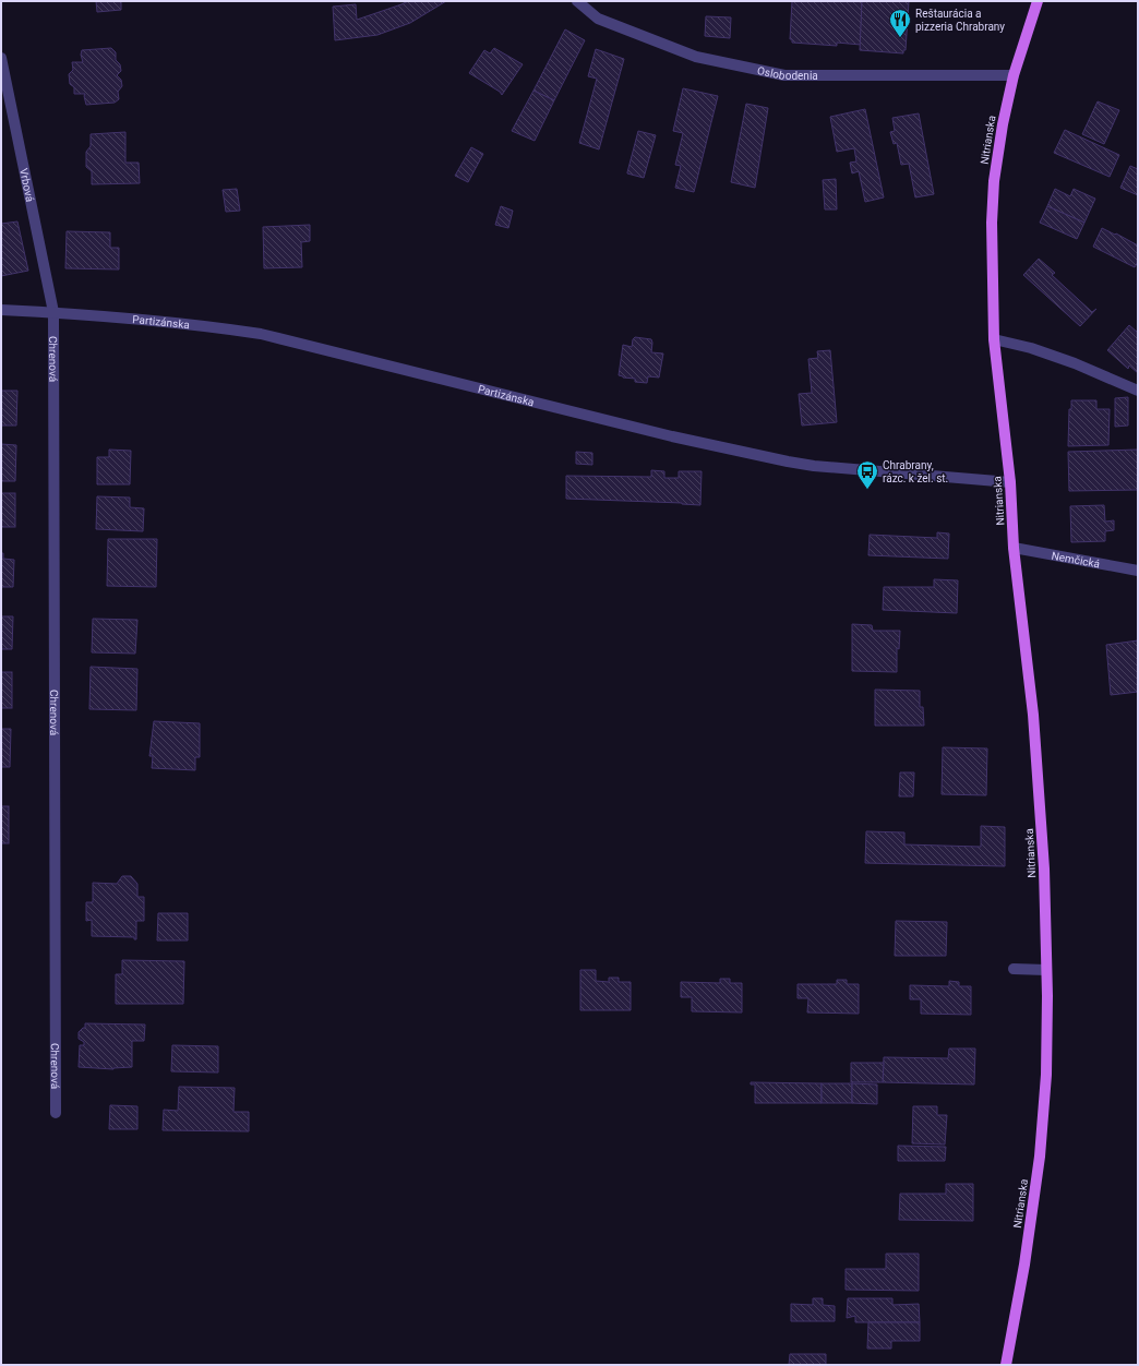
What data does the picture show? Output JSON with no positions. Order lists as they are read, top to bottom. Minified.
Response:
{"streets":{"main road":["Nitrianska"],"street":["Oslobodenia","Vrbová","Partizánska","Chrenová","Nemčická"]},"crossings":[["Oslobodenia","Nitrianska"],["Nitrianska","Partizánska"],["Nitrianska","Nemčická"],["Vrbová","Partizánska"],["Vrbová","Chrenová"],["Partizánska","Chrenová"]],"places":{"restaurant":["Reštaurácia a pizzeria Chrabrany"],"bus stop":["Chrabrany, rázc. k žel. st."]}}
